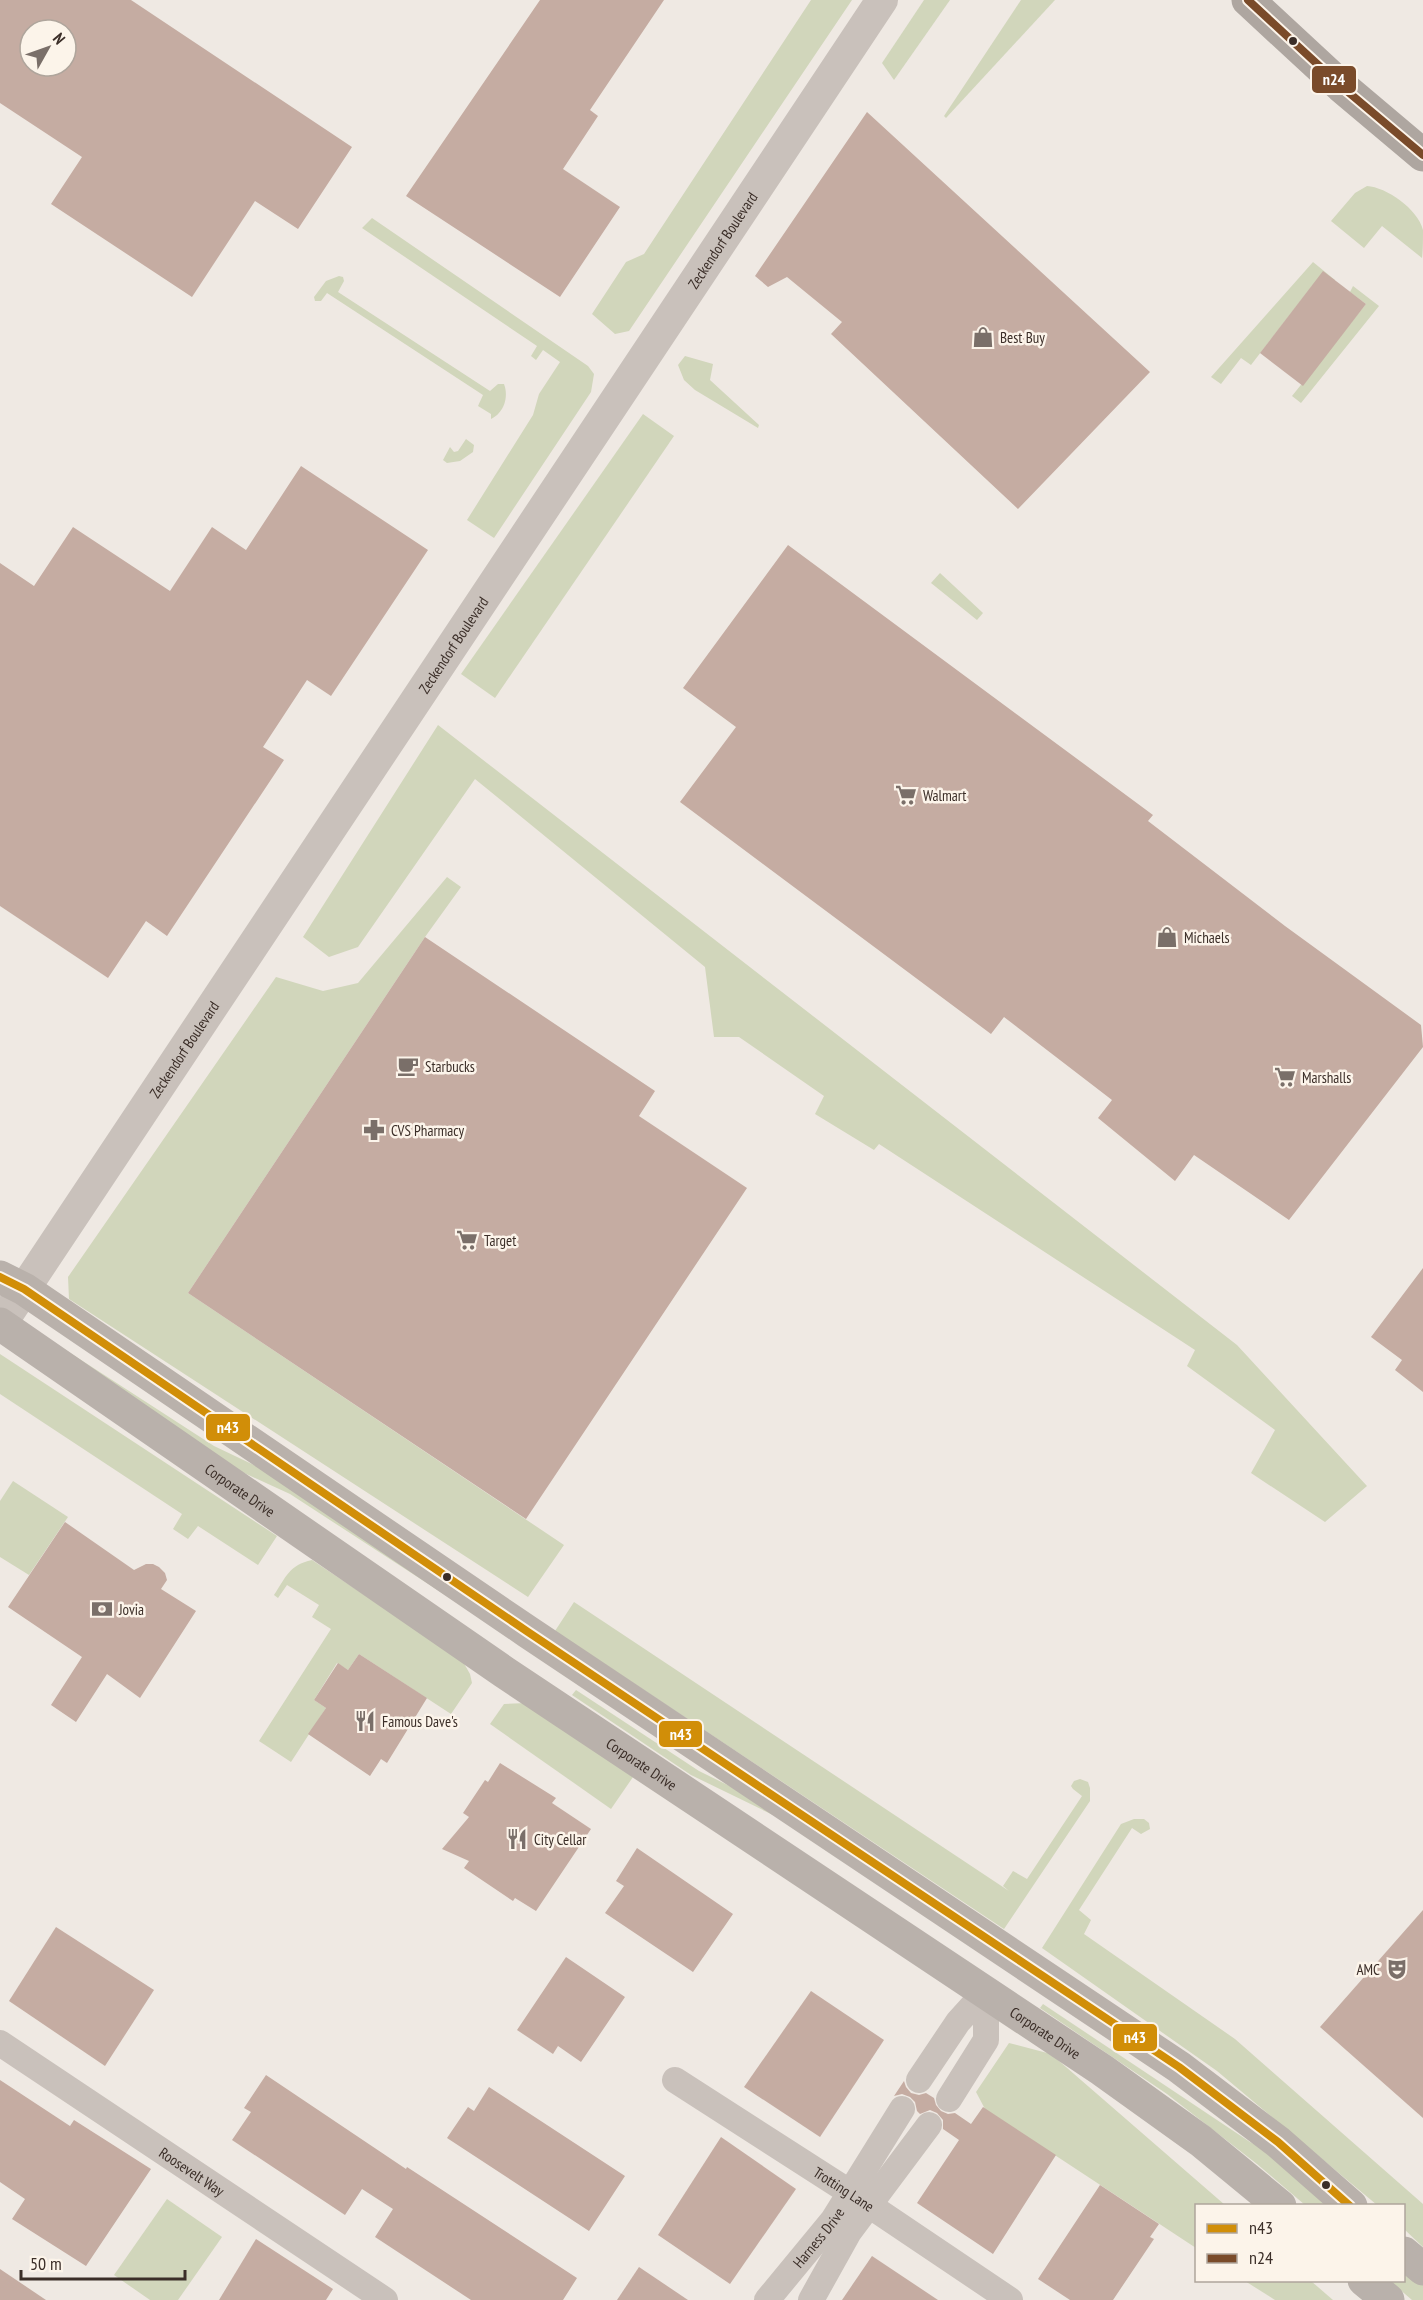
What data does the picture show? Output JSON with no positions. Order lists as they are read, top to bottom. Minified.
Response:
{"streets":{"main road":["Corporate Drive"],"street":["Zeckendorf Boulevard","Roosevelt Way","Trotting Lane","Harness Drive"]},"crossings":[["Zeckendorf Boulevard","Corporate Drive"],["Trotting Lane","Harness Drive"]],"places":{"shop":["Best Buy","Michaels"],"supermarket":["Walmart","Marshalls","Target"],"cafe":["Starbucks"],"pharmacy":["CVS Pharmacy"],"bank":["Jovia"],"restaurant":["Famous Dave's","City Cellar"],"theatre":["AMC"]},"lines":["transit line n24","transit line n43"],"legend":["n43","n24"],"scale_bar":"50 m","north":"top right"}
